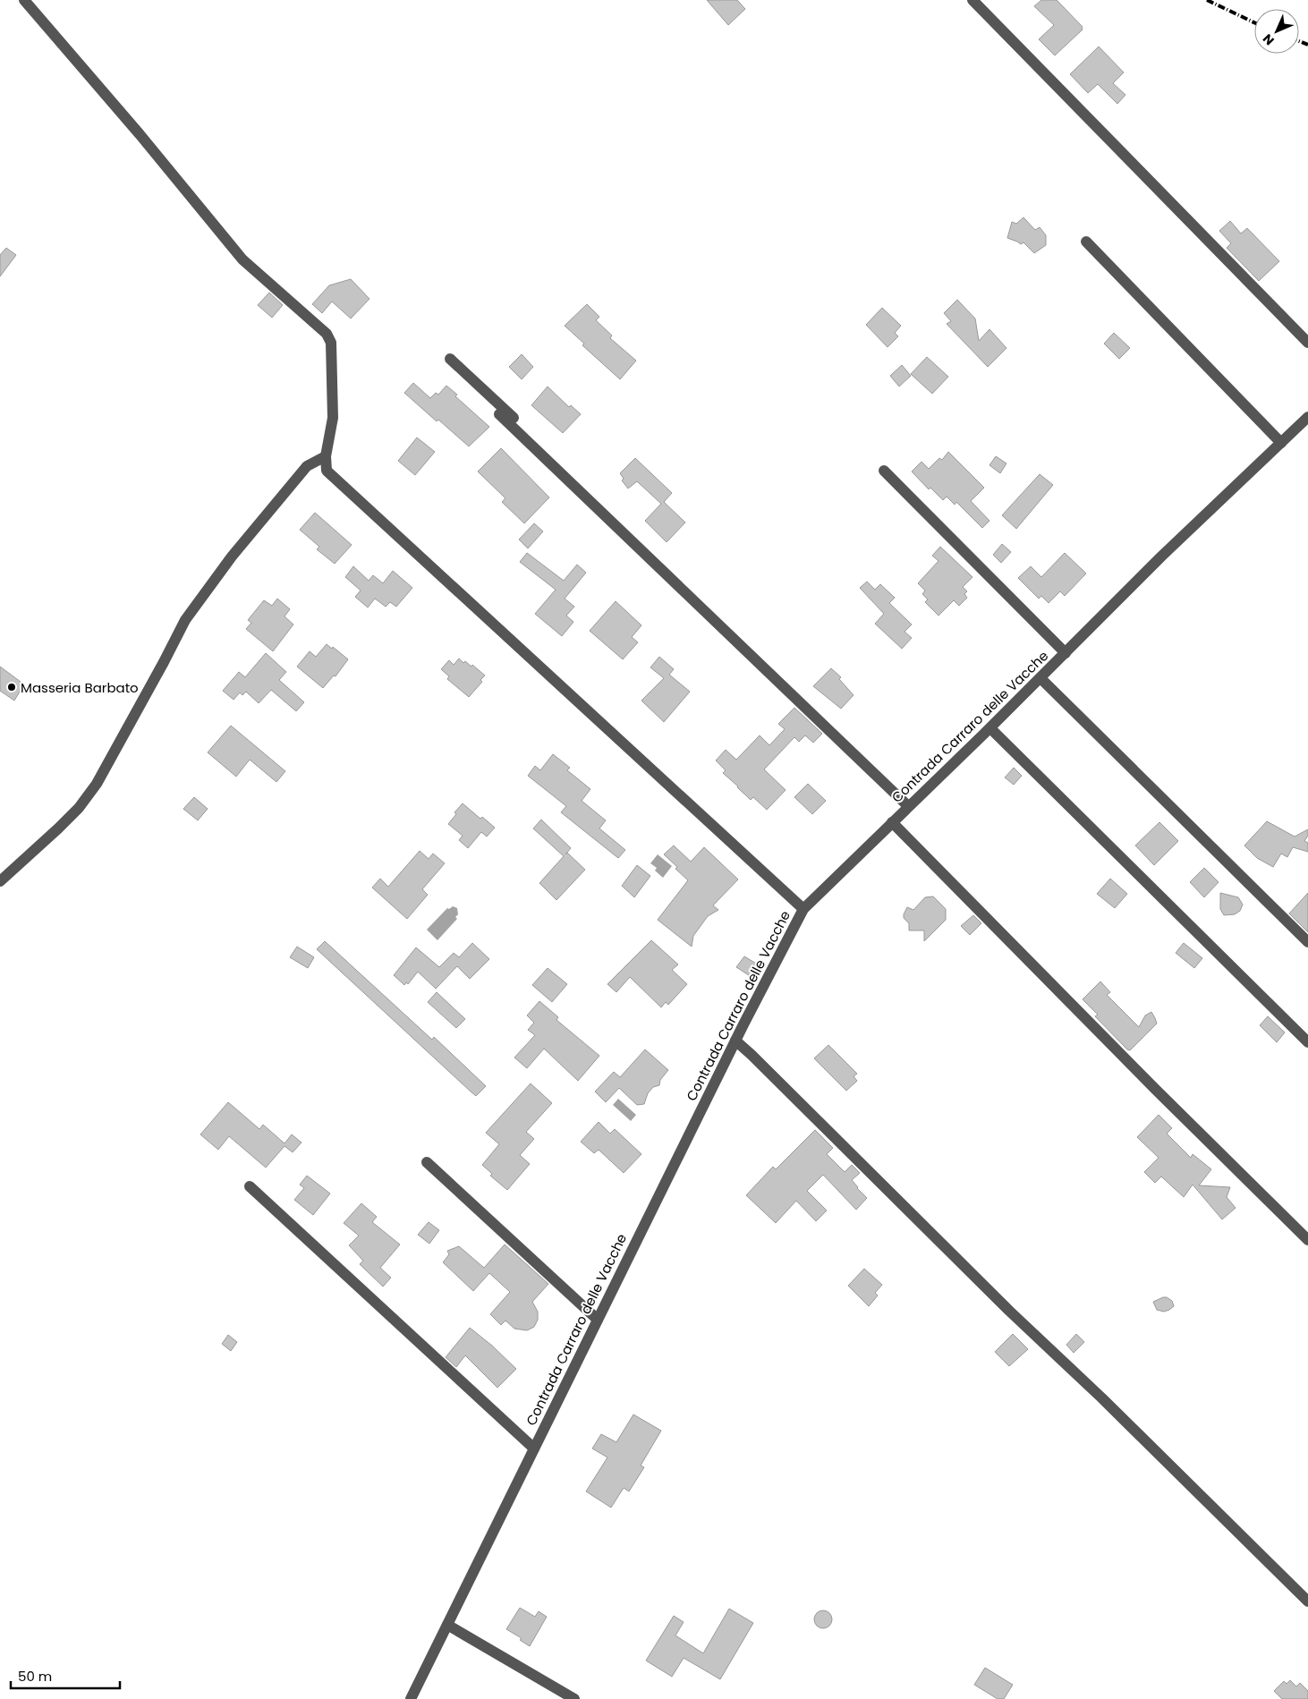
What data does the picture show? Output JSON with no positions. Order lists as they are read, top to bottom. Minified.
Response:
{"streets":{"street":["Contrada Carraro delle Vacche"]},"places":["Masseria Barbato"],"scale_bar":"50 m","north":"bottom left"}
